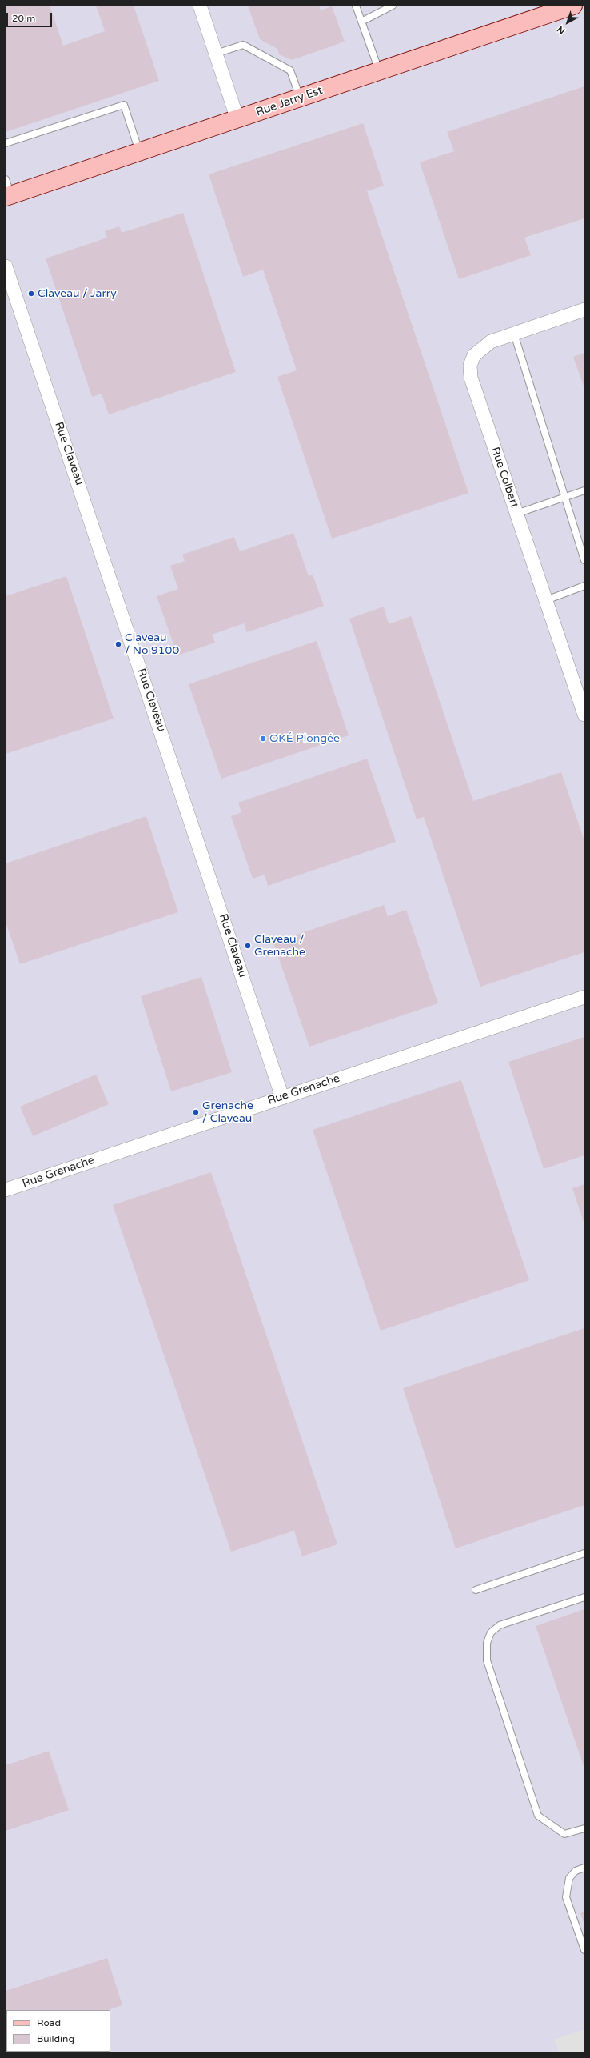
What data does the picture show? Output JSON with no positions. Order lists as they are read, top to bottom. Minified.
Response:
{"streets":{"street":["Rue Jarry Est","Rue Claveau","Rue Colbert","Rue Grenache"]},"crossings":[["Rue Claveau","Rue Grenache"]],"places":["Claveau / Jarry","Claveau / No 9100","OKÉ Plongée","Claveau / Grenache","Grenache / Claveau"],"legend":["Road","Building"],"scale_bar":"20 m","north":"bottom left"}
